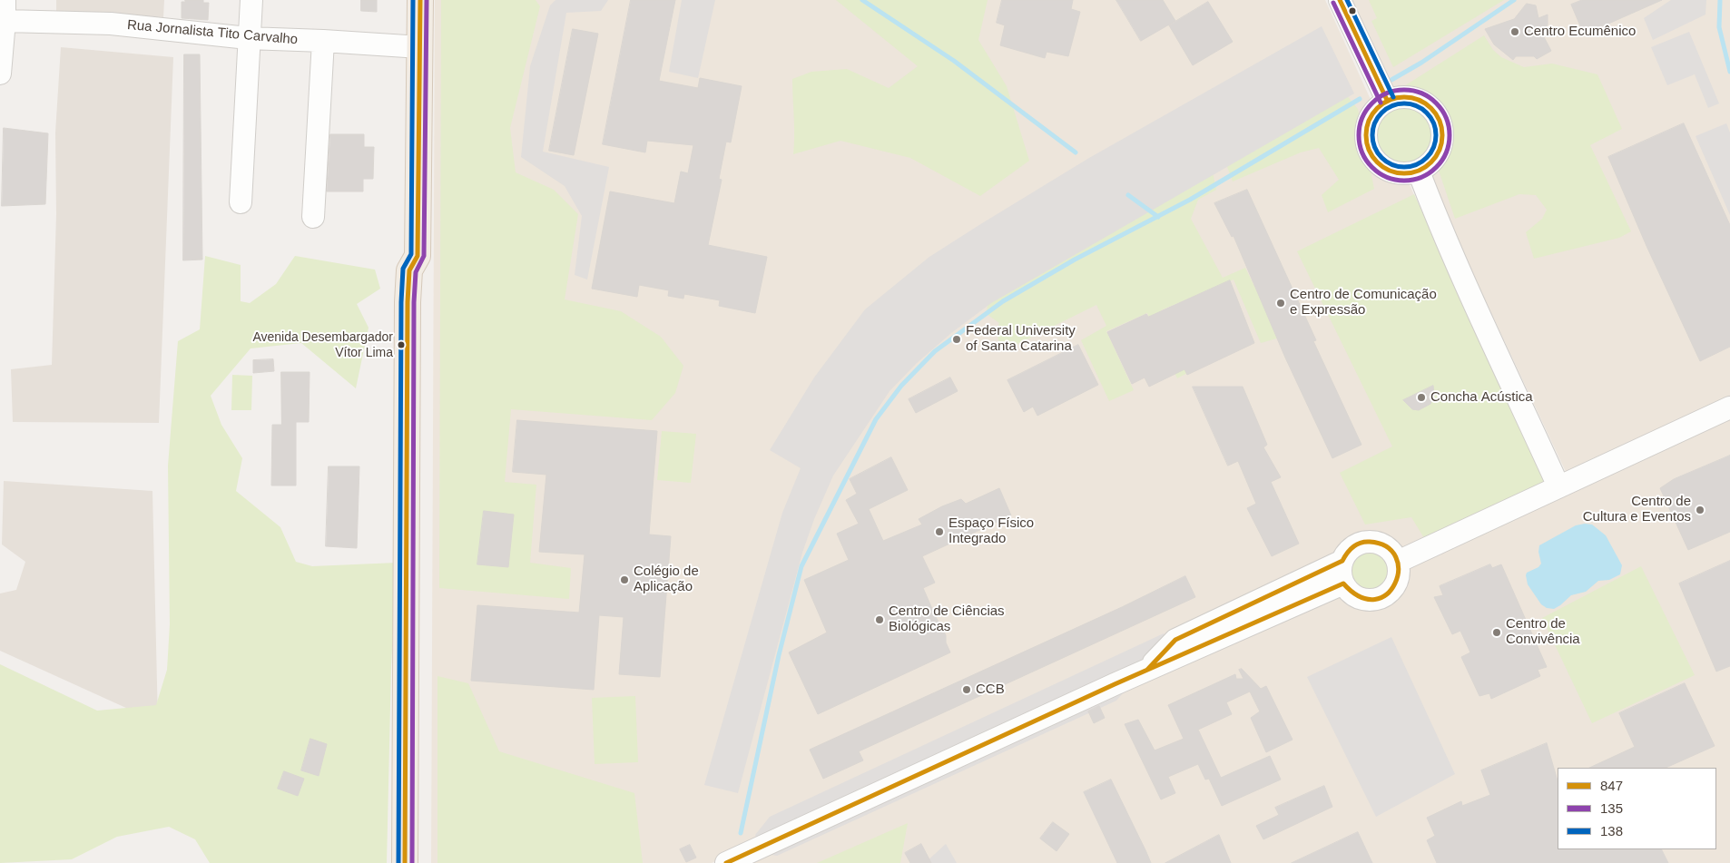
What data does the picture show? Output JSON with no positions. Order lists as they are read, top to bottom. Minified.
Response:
{"streets":{"street":["Rua Jornalista Tito Carvalho"]},"places":["Centro Ecumênico","Centro de Comunicação e Expressão","Federal University of Santa Catarina","Avenida Desembargador Vítor Lima","Concha Acústica","Centro de Cultura e Eventos","Espaço Físico Integrado","Colégio de Aplicação","Centro de Ciências Biológicas","Centro de Convivência","CCB"],"lines":["transit line 847","transit line 135","transit line 138"],"legend":["847","135","138"]}
